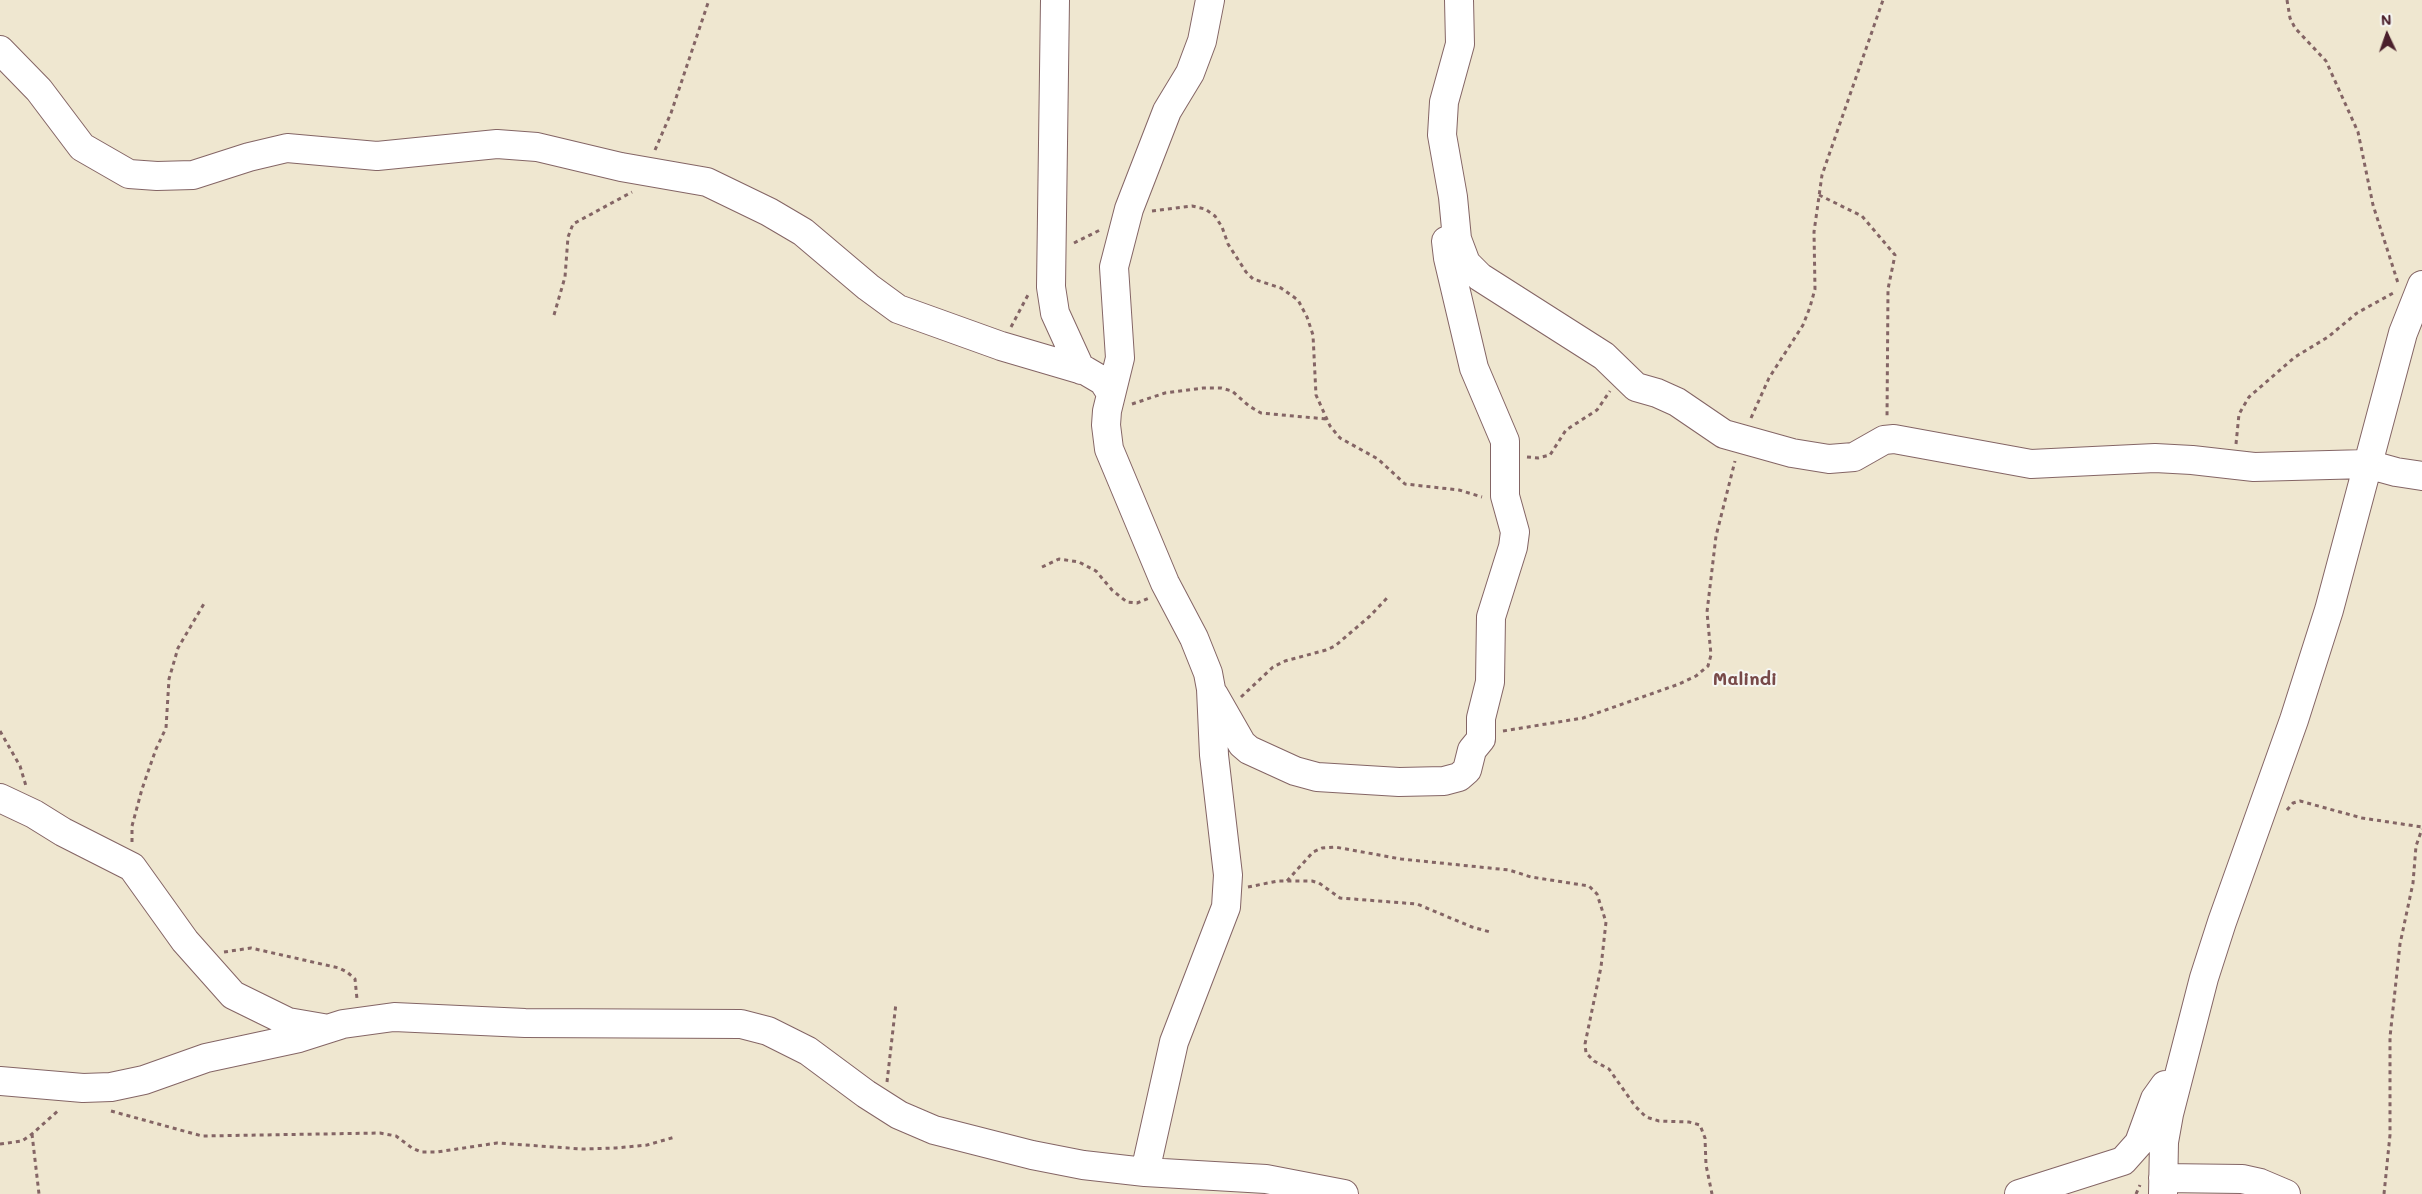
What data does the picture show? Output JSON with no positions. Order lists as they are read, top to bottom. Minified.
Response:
{"districts":["Malindi"],"north":"top"}
